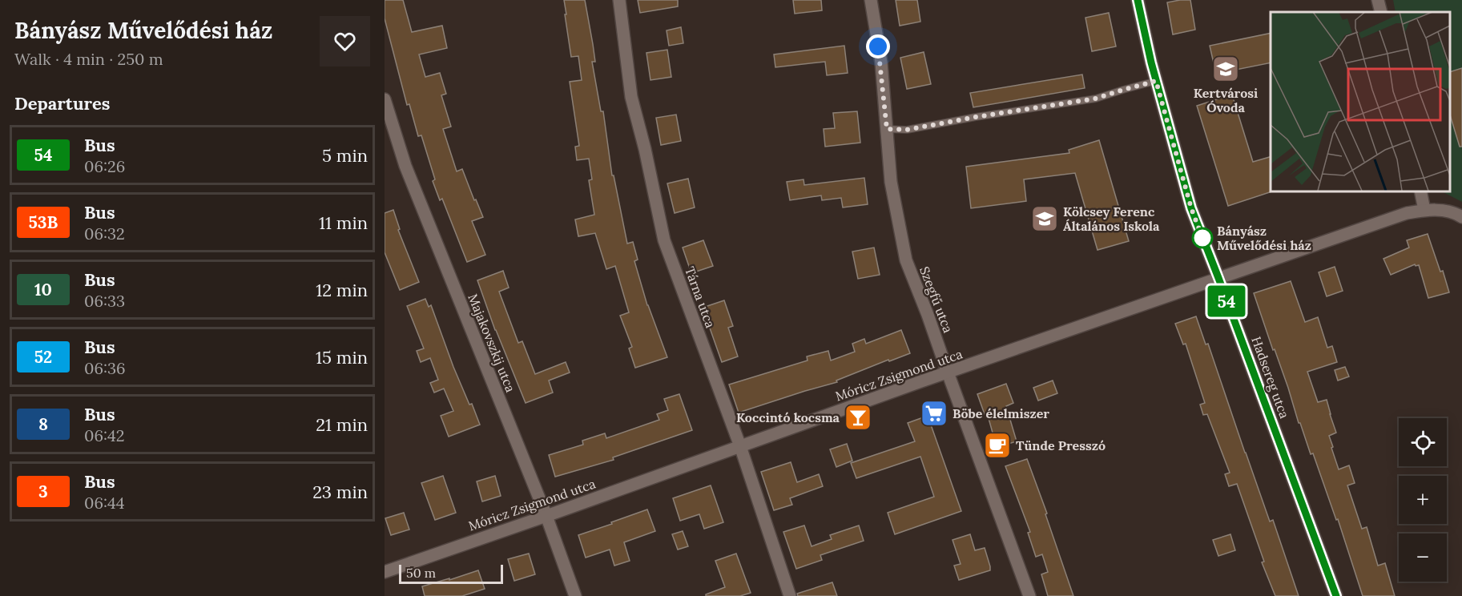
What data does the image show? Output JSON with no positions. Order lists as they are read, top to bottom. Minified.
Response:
{"streets":{"street":["Tárna utca","Szegfű utca","Majakovszkij utca","Móricz Zsigmond utca","Hadsereg utca"]},"crossings":[["Tárna utca","Móricz Zsigmond utca"],["Szegfű utca","Móricz Zsigmond utca"],["Majakovszkij utca","Móricz Zsigmond utca"],["Móricz Zsigmond utca","Hadsereg utca"]],"places":{"school or university":["Kertvárosi Óvoda","Kölcsey Ferenc Általános Iskola"],"other":["Bányász Művelődési ház"],"supermarket":["Böbe élelmiszer"],"bar":["Koccintó kocsma"],"cafe":["Tünde Presszó"]},"lines":["bus line 54"],"scale_bar":"50 m","page":{"heading":[["Bányász Művelődési ház","Walk · 4 min · 250 m"],"Departures"],"on_map":"54","list":[{"mark":"54","name":"Bus","note":"06:26","value":"5 min"},{"mark":"53B","name":"Bus","note":"06:32","value":"11 min"},{"mark":"10","name":"Bus","note":"06:33","value":"12 min"},{"mark":"52","name":"Bus","note":"06:36","value":"15 min"},{"mark":"8","name":"Bus","note":"06:42","value":"21 min"},{"mark":"3","name":"Bus","note":"06:44","value":"23 min"}],"map_buttons":["+","−"],"scale":"50 m"}}
